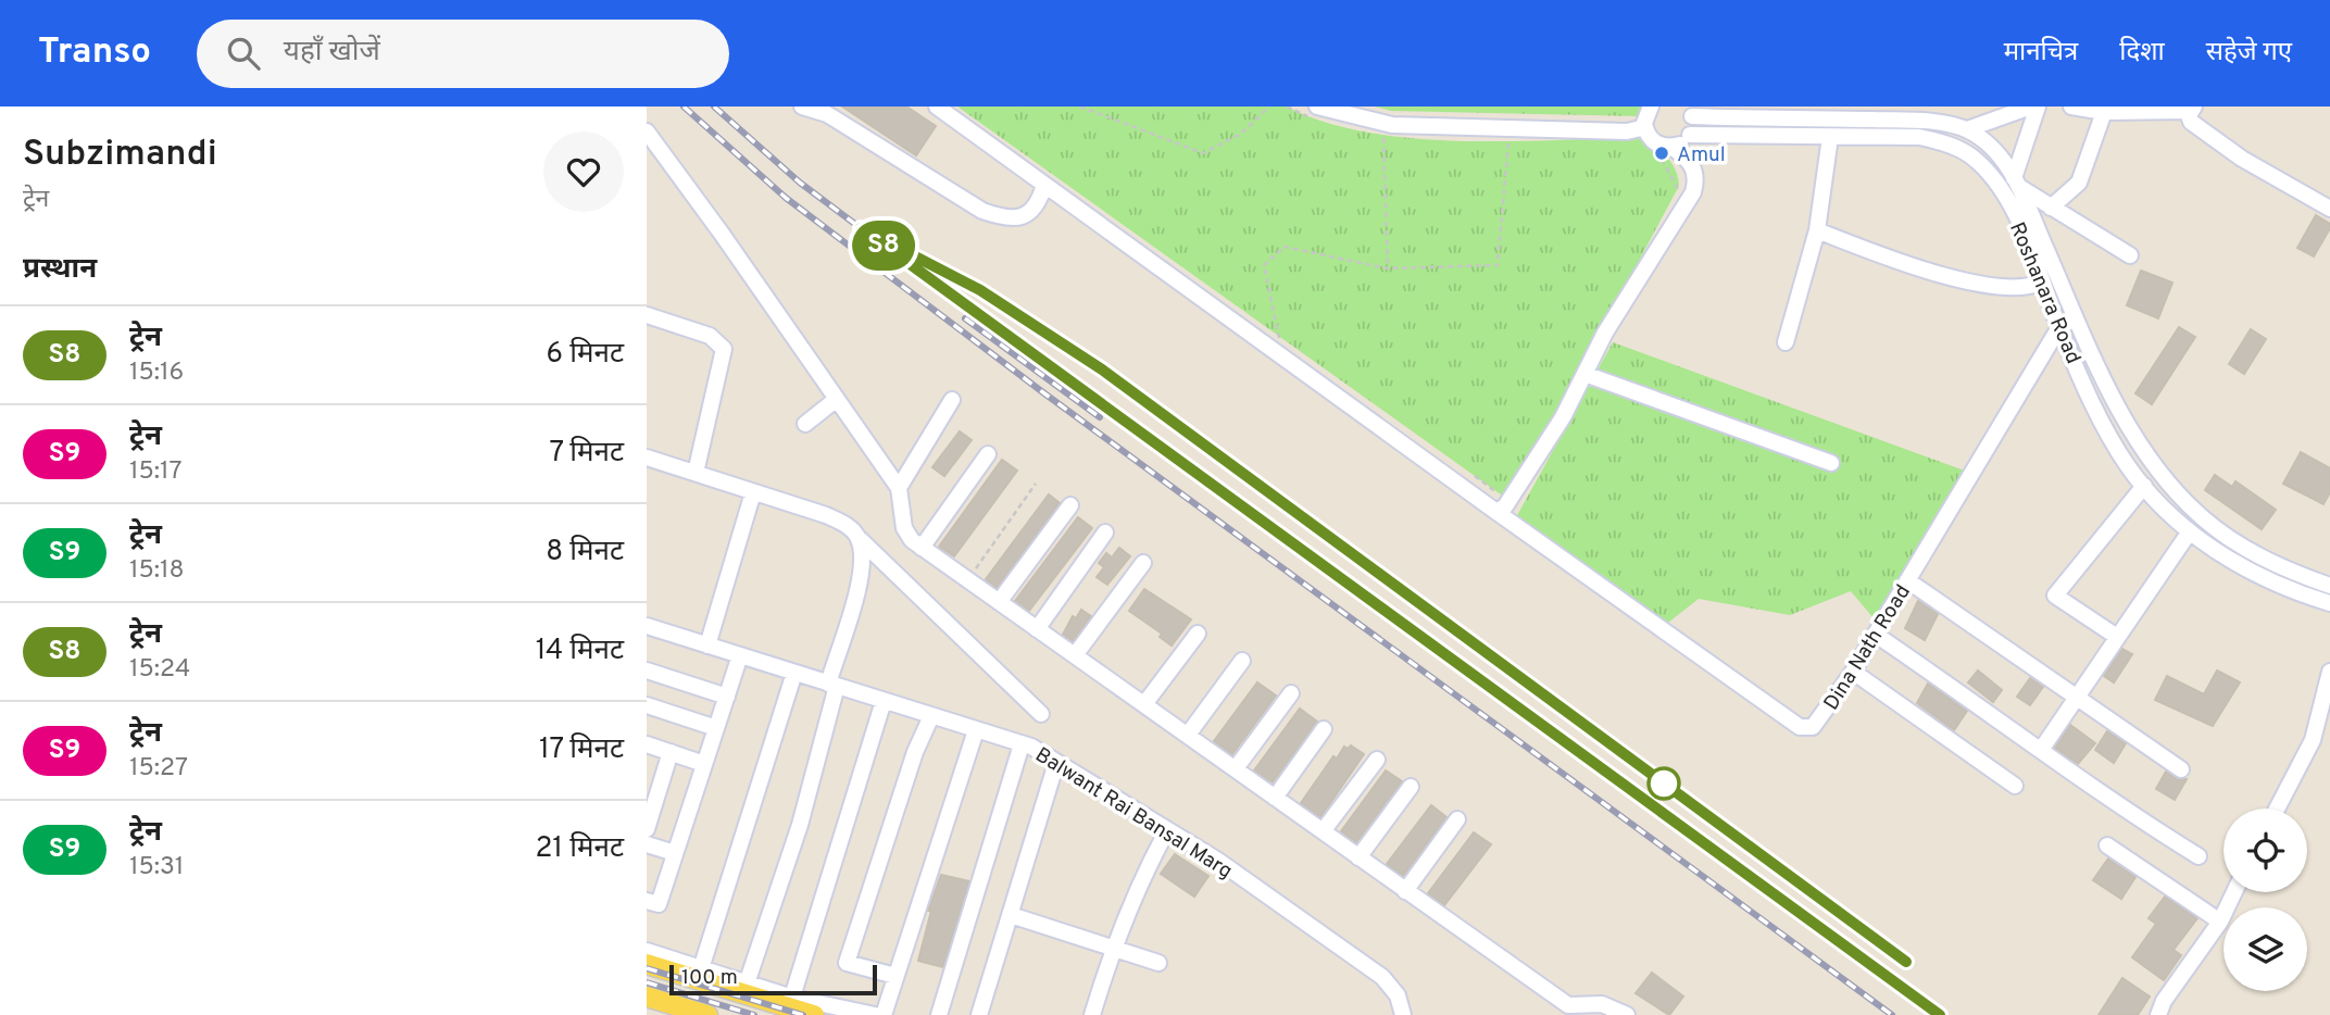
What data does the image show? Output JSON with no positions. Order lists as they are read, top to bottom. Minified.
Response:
{"streets":{"street":["Roshanara Road","Dina Nath Road","Balwant Rai Bansal Marg"]},"crossings":[["Roshanara Road","Dina Nath Road"]],"places":["Amul"],"scale_bar":"100 m","page":{"header":"Transo","search":"यहाँ खोजें","nav":["मानचित्र","दिशा","सहेजे गए"],"heading":[["Subzimandi","ट्रेन"],"प्रस्थान"],"on_map":"S8","list":[{"mark":"S8","name":"ट्रेन","note":"15:16","value":"6 मिनट"},{"mark":"S9","name":"ट्रेन","note":"15:17","value":"7 मिनट"},{"mark":"S9","name":"ट्रेन","note":"15:18","value":"8 मिनट"},{"mark":"S8","name":"ट्रेन","note":"15:24","value":"14 मिनट"},{"mark":"S9","name":"ट्रेन","note":"15:27","value":"17 मिनट"},{"mark":"S9","name":"ट्रेन","note":"15:31","value":"21 मिनट"}],"scale":"100 m"}}
